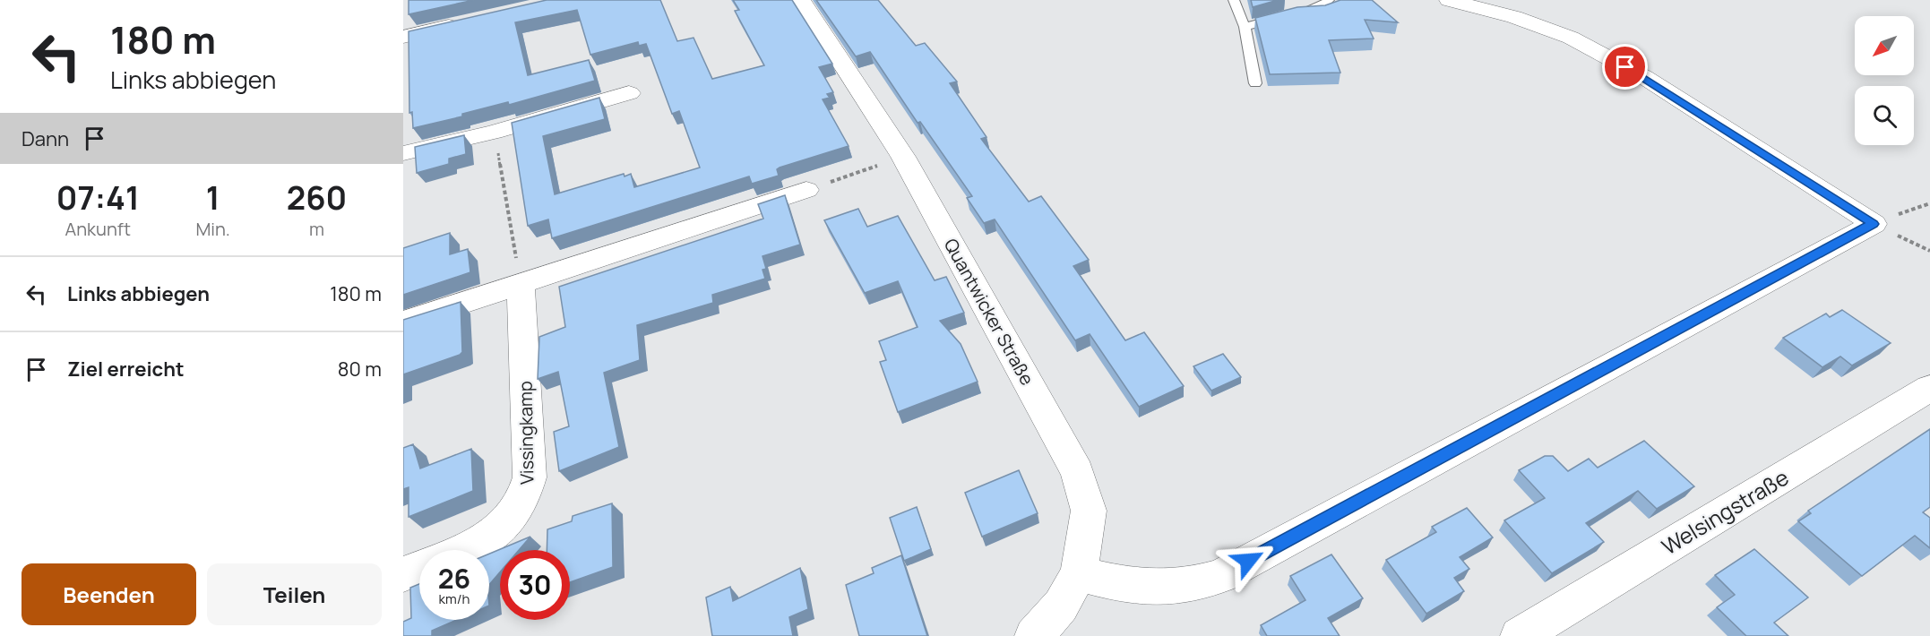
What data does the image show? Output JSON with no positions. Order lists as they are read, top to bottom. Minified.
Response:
{"streets":{"street":["Quantwicker Straße","Vissingkamp","Welsingstraße"]},"north":"bottom left","page":{"turn":["180 m","Links abbiegen"],"then":"Dann","eta":["07:41","Ankunft","1","Min.","260","m"],"list":[{"name":"Links abbiegen","value":"180 m"},{"name":"Ziel erreicht","value":"80 m"}],"speed":"26 km/h","limit":"30","buttons":["Beenden","Teilen"]}}
